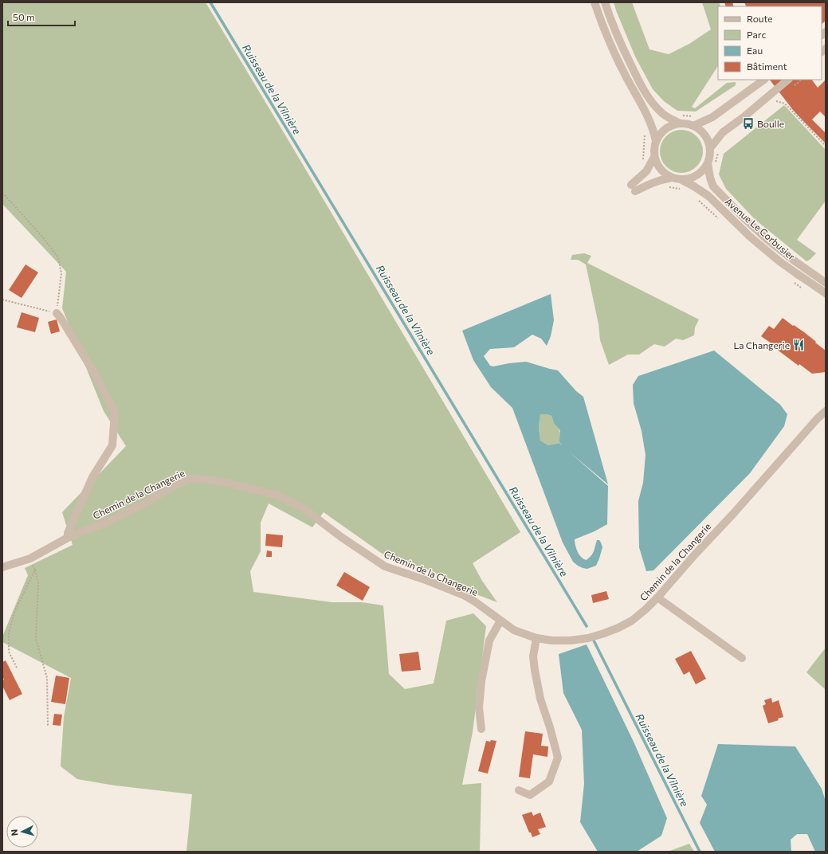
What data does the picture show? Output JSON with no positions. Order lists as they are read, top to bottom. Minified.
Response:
{"streets":{"street":["Avenue Le Corbusier","Chemin de la Changerie"]},"water":["Ruisseau de la Vilnière"],"places":{"bus stop":["Boulle"],"restaurant":["La Changerie"]},"legend":["Route","Parc","Eau","Bâtiment"],"scale_bar":"50 m","north":"left"}
